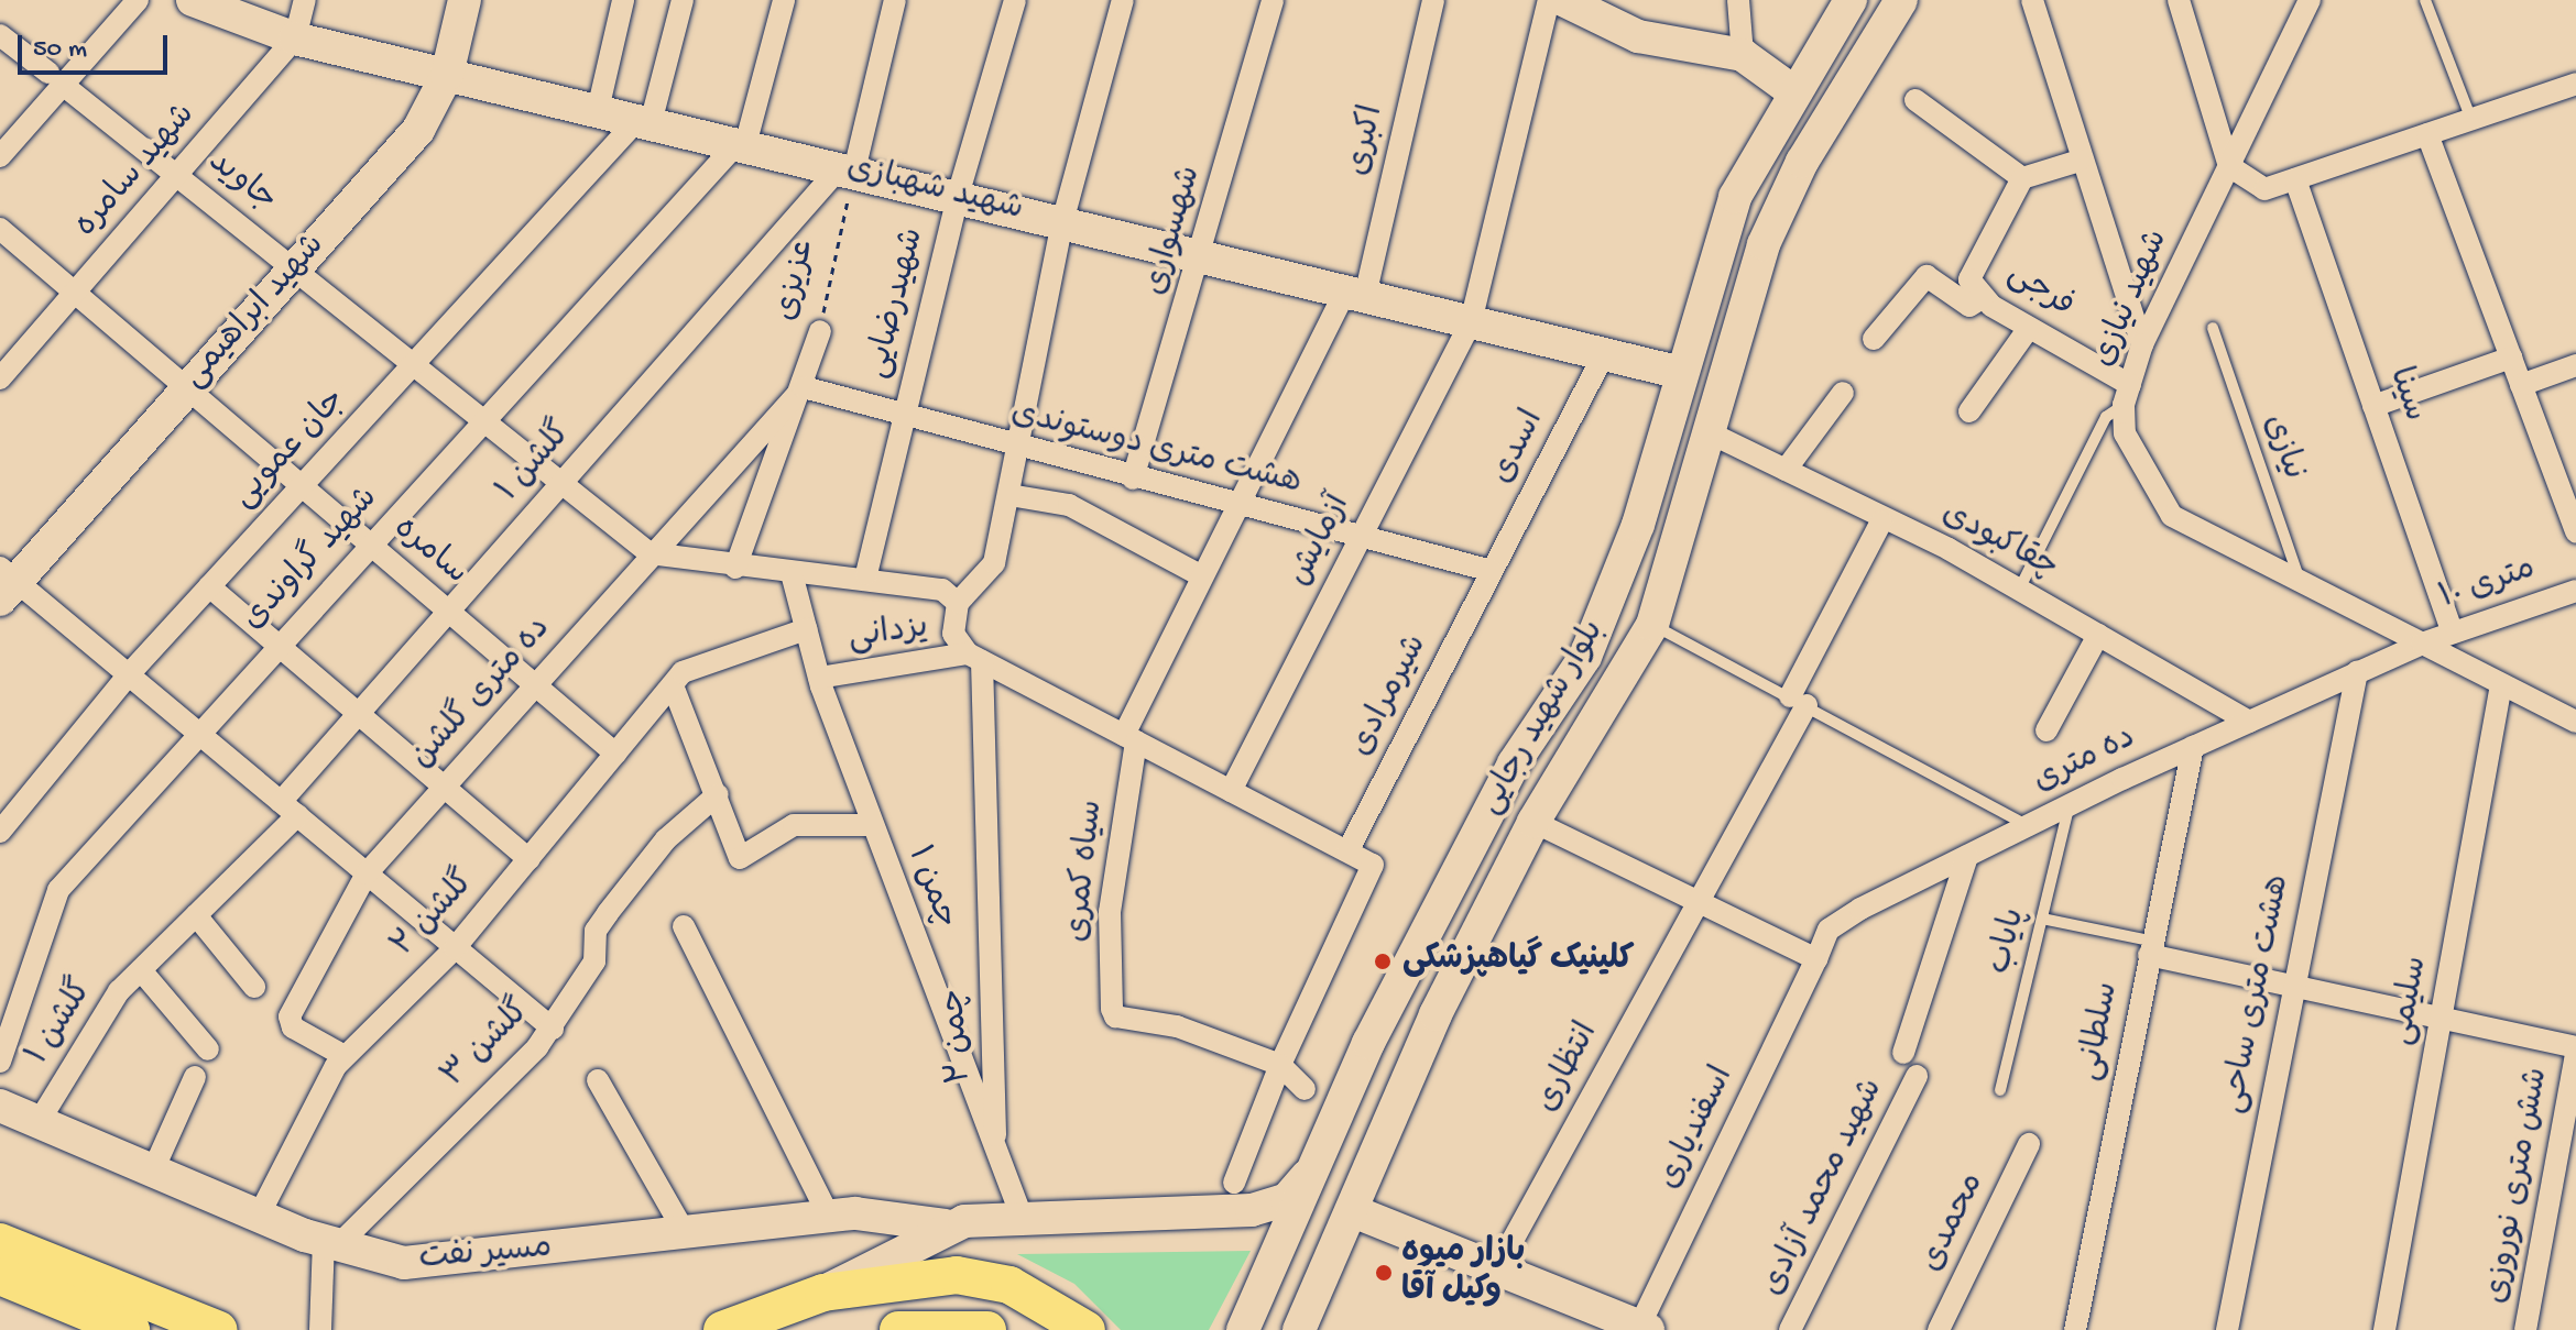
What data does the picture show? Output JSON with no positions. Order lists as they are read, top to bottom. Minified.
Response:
{"streets":{"street":["اکبری","شهید سامره","جاوید","شهید شهبازی","شهسواری","عزیزی","فرجی","شهید نیازی","شهیدرضایی","شهید ابراهیمی","سینا","اسدی","جان عمویی","هشت متری دوستوندی","گلشن ۱","آزمایش","چقاکبودی","سامره","شهید گراوندی","۱۰ متری","یزدانی","ده متری گلشن","شیرمرادی","بلوار شهید رجایی","ده متری","سیاه کمری","چمن ۱","گلشن ۲","هشت متری ساحی","سلیمی","سلطانی","چمن ۲","گلشن ۳","انتظاری","اسفندیاری","شش متری نوروزی","شهید محمد آزادی","محمدی","مسیر نفت"],"lane":["نیازی","پایاب"]},"crossings":[["اکبری","شهید شهبازی"],["اکبری","هشت متری دوستوندی"],["اکبری","سیاه کمری"],["شهید سامره","جاوید"],["شهید سامره","شهید شهبازی"],["شهید سامره","سامره"],["جاوید","شهید ابراهیمی"],["جاوید","جان عمویی"],["جاوید","گلشن ۱"],["جاوید","شهید گراوندی"],["جاوید","ده متری گلشن"],["شهید شهبازی","شهسواری"],["شهید شهبازی","عزیزی"],["شهید شهبازی","شهیدرضایی"],["شهید شهبازی","شهید ابراهیمی"],["شهید شهبازی","اسدی"],["شهید شهبازی","جان عمویی"],["شهید شهبازی","گلشن ۱"],["شهید شهبازی","آزمایش"],["شهید شهبازی","شهید گراوندی"],["شهید شهبازی","بلوار شهید رجایی"],["شهسواری","هشت متری دوستوندی"],["عزیزی","هشت متری دوستوندی"],["عزیزی","گلشن ۱"],["عزیزی","ده متری گلشن"],["فرجی","شهید نیازی"],["شهید نیازی","نیازی"],["شهید نیازی","۱۰ متری"],["شهید نیازی","ده متری"],["شهید نیازی","سلیمی"],["شهیدرضایی","هشت متری دوستوندی"],["شهید ابراهیمی","سامره"],["سینا","۱۰ متری"],["اسدی","هشت متری دوستوندی"],["اسدی","شیرمرادی"],["جان عمویی","سامره"],["هشت متری دوستوندی","آزمایش"],["هشت متری دوستوندی","ده متری گلشن"],["هشت متری دوستوندی","شیرمرادی"],["هشت متری دوستوندی","سیاه کمری"],["گلشن ۱","سامره"],["گلشن ۱","مسیر نفت"],["چقاکبودی","بلوار شهید رجایی"],["چقاکبودی","ده متری"],["چقاکبودی","انتظاری"],["سامره","شهید گراوندی"],["سامره","ده متری گلشن"],["سامره","گلشن ۲"],["۱۰ متری","ده متری"],["یزدانی","چمن ۱"],["یزدانی","چمن ۲"],["ده متری گلشن","گلشن ۲"],["ده متری","پایاب"],["ده متری","هشت متری ساحی"],["ده متری","سلطانی"],["ده متری","اسفندیاری"],["چمن ۱","چمن ۲"],["گلشن ۲","مسیر نفت"],["گلشن ۳","مسیر نفت"]],"places":["کلینیک گیاهپزشکی","بازار میوه وکیل آقا"],"scale_bar":"50 m"}
